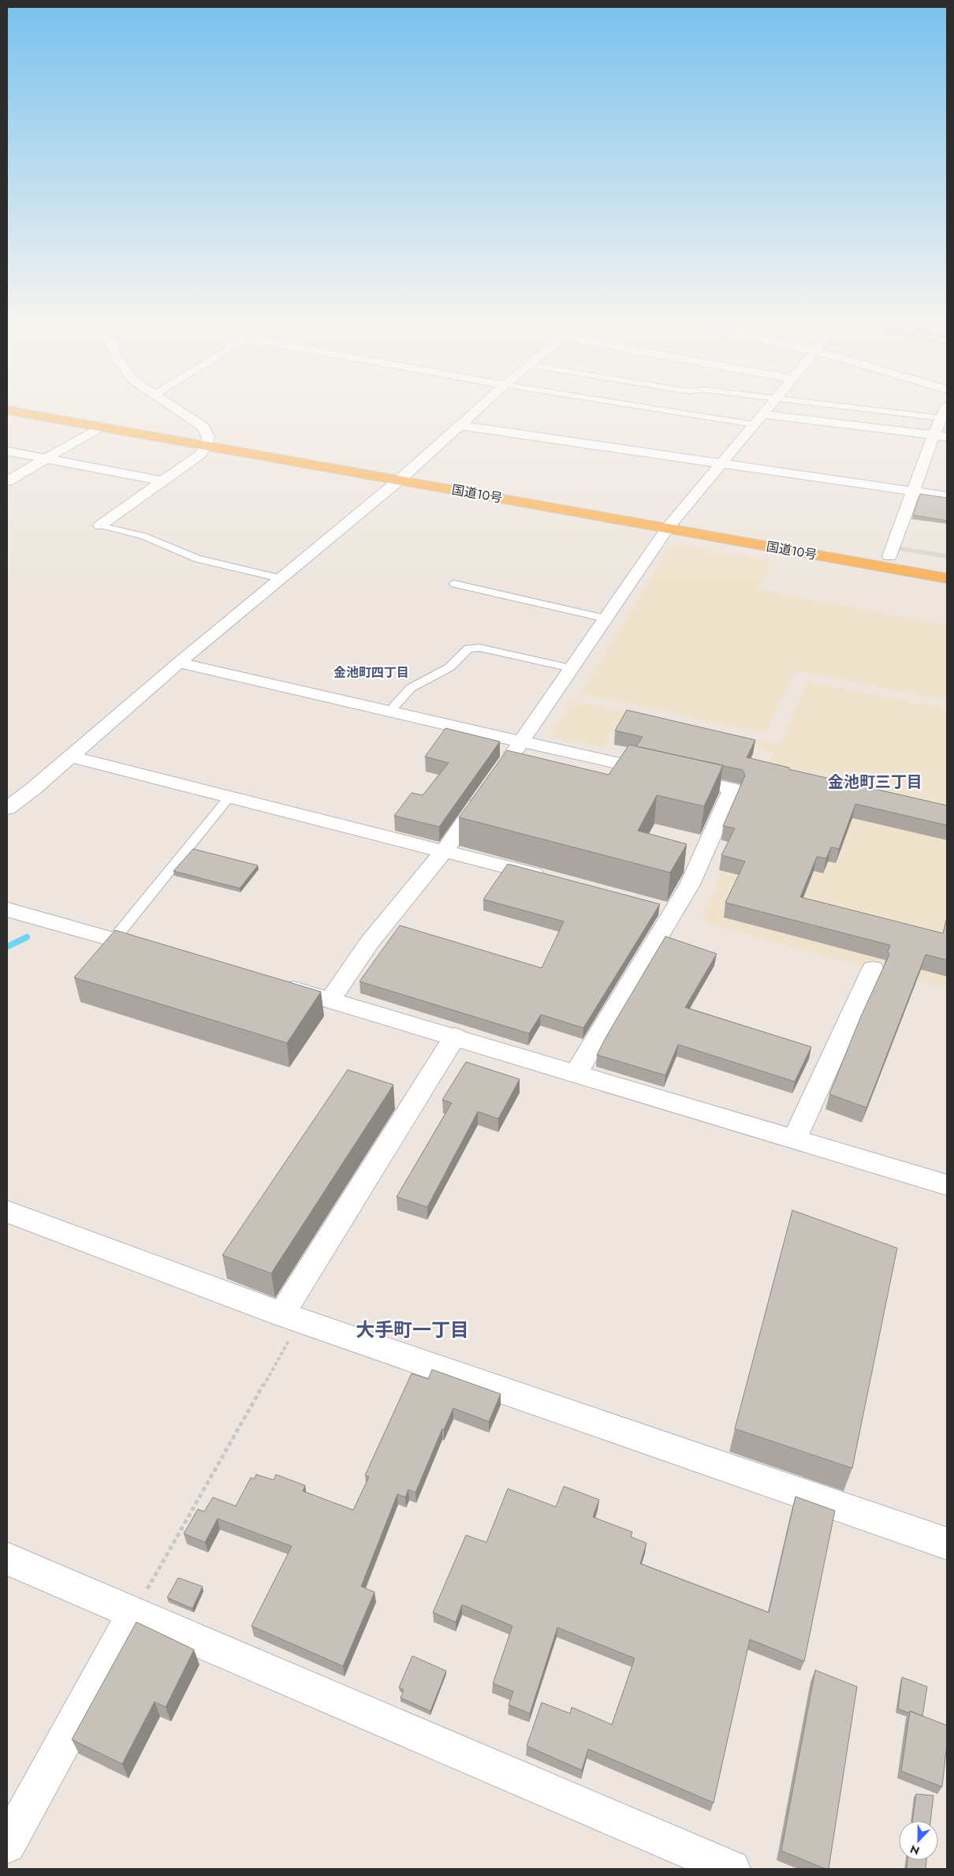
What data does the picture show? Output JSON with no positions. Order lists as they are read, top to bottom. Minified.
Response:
{"streets":{"highway":["国道10号"]},"districts":["金池町四丁目","金池町三丁目","大手町一丁目"],"north":"bottom"}
